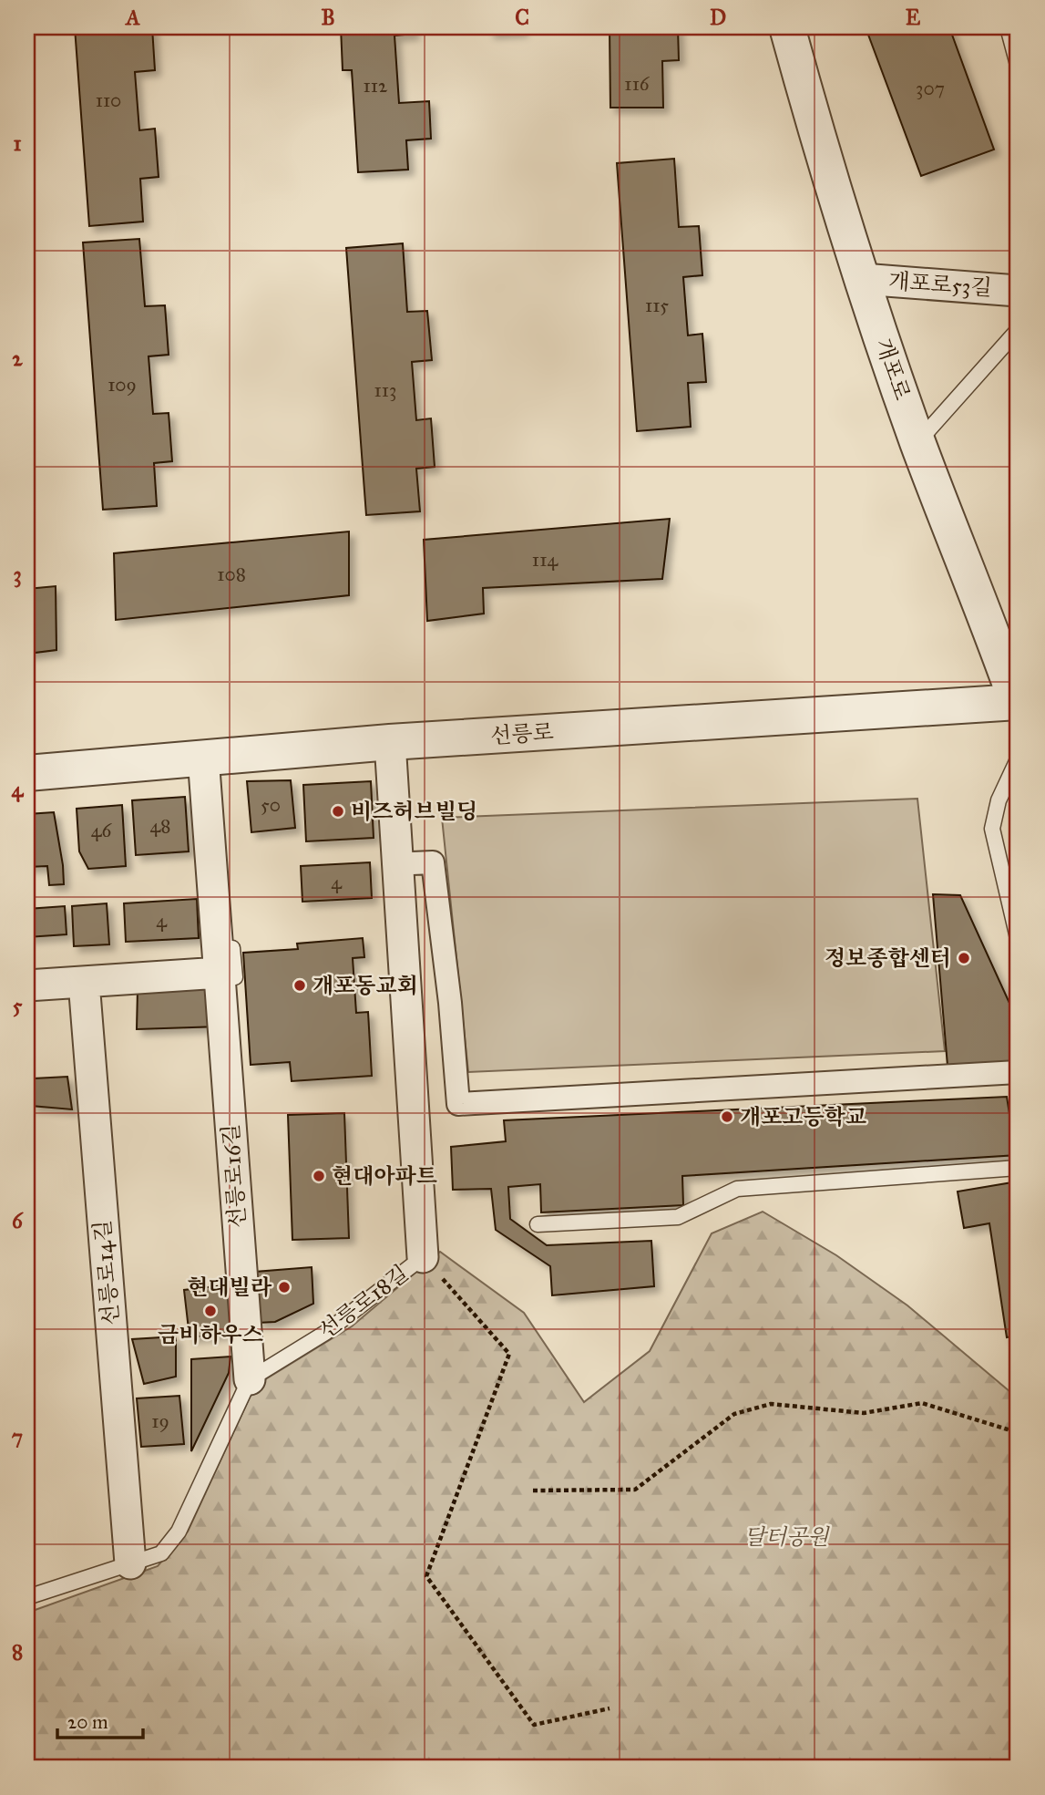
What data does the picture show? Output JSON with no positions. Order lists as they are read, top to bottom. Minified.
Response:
{"streets":{"street":["개포로53길","개포로","선릉로","선릉로16길","선릉로14길","선릉로18길"]},"crossings":[["개포로53길","개포로"],["개포로","선릉로"],["선릉로","선릉로16길"],["선릉로","선릉로18길"],["선릉로16길","선릉로18길"]],"parks":["달터공원"],"places":["비즈허브빌딩","정보종합센터","개포동교회","개포고등학교","현대아파트","현대빌라","금비하우스"],"house_numbers":["116","112","307","110","115","109","113","114","108","50","48","46","4","4","19"],"scale_bar":"20 m","grid":{"columns":["A","B","C","D","E"],"rows":["1","2","3","4","5","6","7","8"]}}
